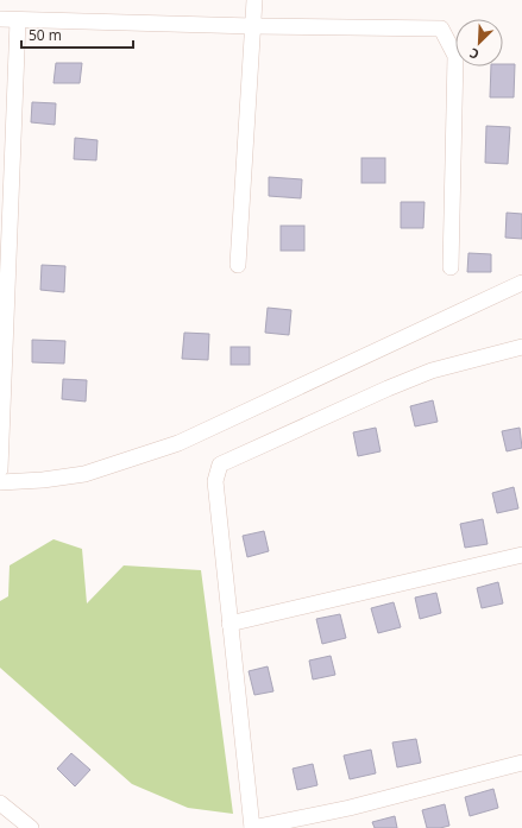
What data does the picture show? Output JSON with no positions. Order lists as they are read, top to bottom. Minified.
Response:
{"scale_bar":"50 m","north":"bottom left"}
